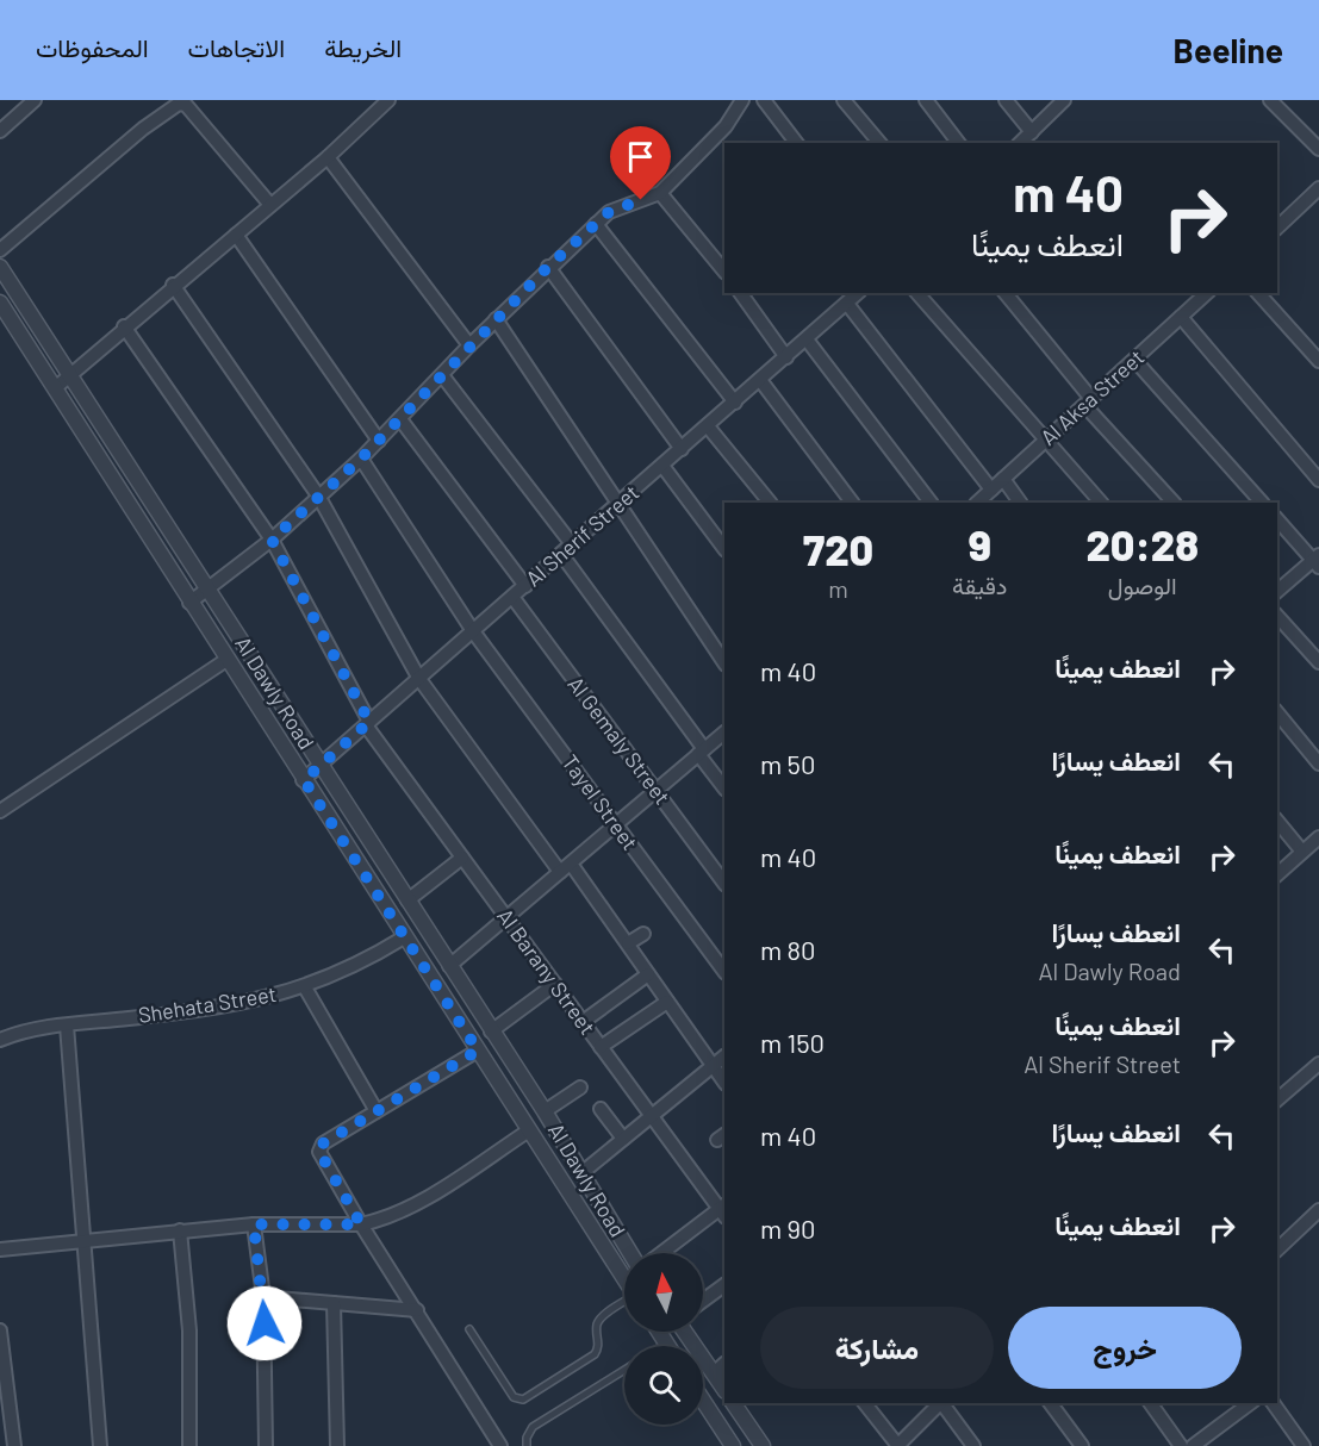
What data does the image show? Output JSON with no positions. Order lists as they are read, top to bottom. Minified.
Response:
{"streets":{"street":["Al Aksa Street","Al Sherif Street","Al Dawly Road","Al Gemaly Street","Tayel Street","Al Barany Street","Shehata Street"]},"crossings":[["Al Sherif Street","Al Dawly Road"],["Al Sherif Street","Al Gemaly Street"],["Al Sherif Street","Tayel Street"],["Al Sherif Street","Al Barany Street"],["Al Dawly Road","Shehata Street"]],"north":"top","page":{"header":"Beeline","nav":["الخريطة","الاتجاهات","المحفوظات"],"turn":["40 m","انعطف يمينًا"],"eta":["20:28","الوصول","9","دقيقة","720","m"],"list":[{"name":"انعطف يمينًا","value":"40 m"},{"name":"انعطف يسارًا","value":"50 m"},{"name":"انعطف يمينًا","value":"40 m"},{"name":"انعطف يسارًا","note":"Al Dawly Road","value":"80 m"},{"name":"انعطف يمينًا","note":"Al Sherif Street","value":"150 m"},{"name":"انعطف يسارًا","value":"40 m"},{"name":"انعطف يمينًا","value":"90 m"}],"buttons":["خروج","مشاركة"]}}
